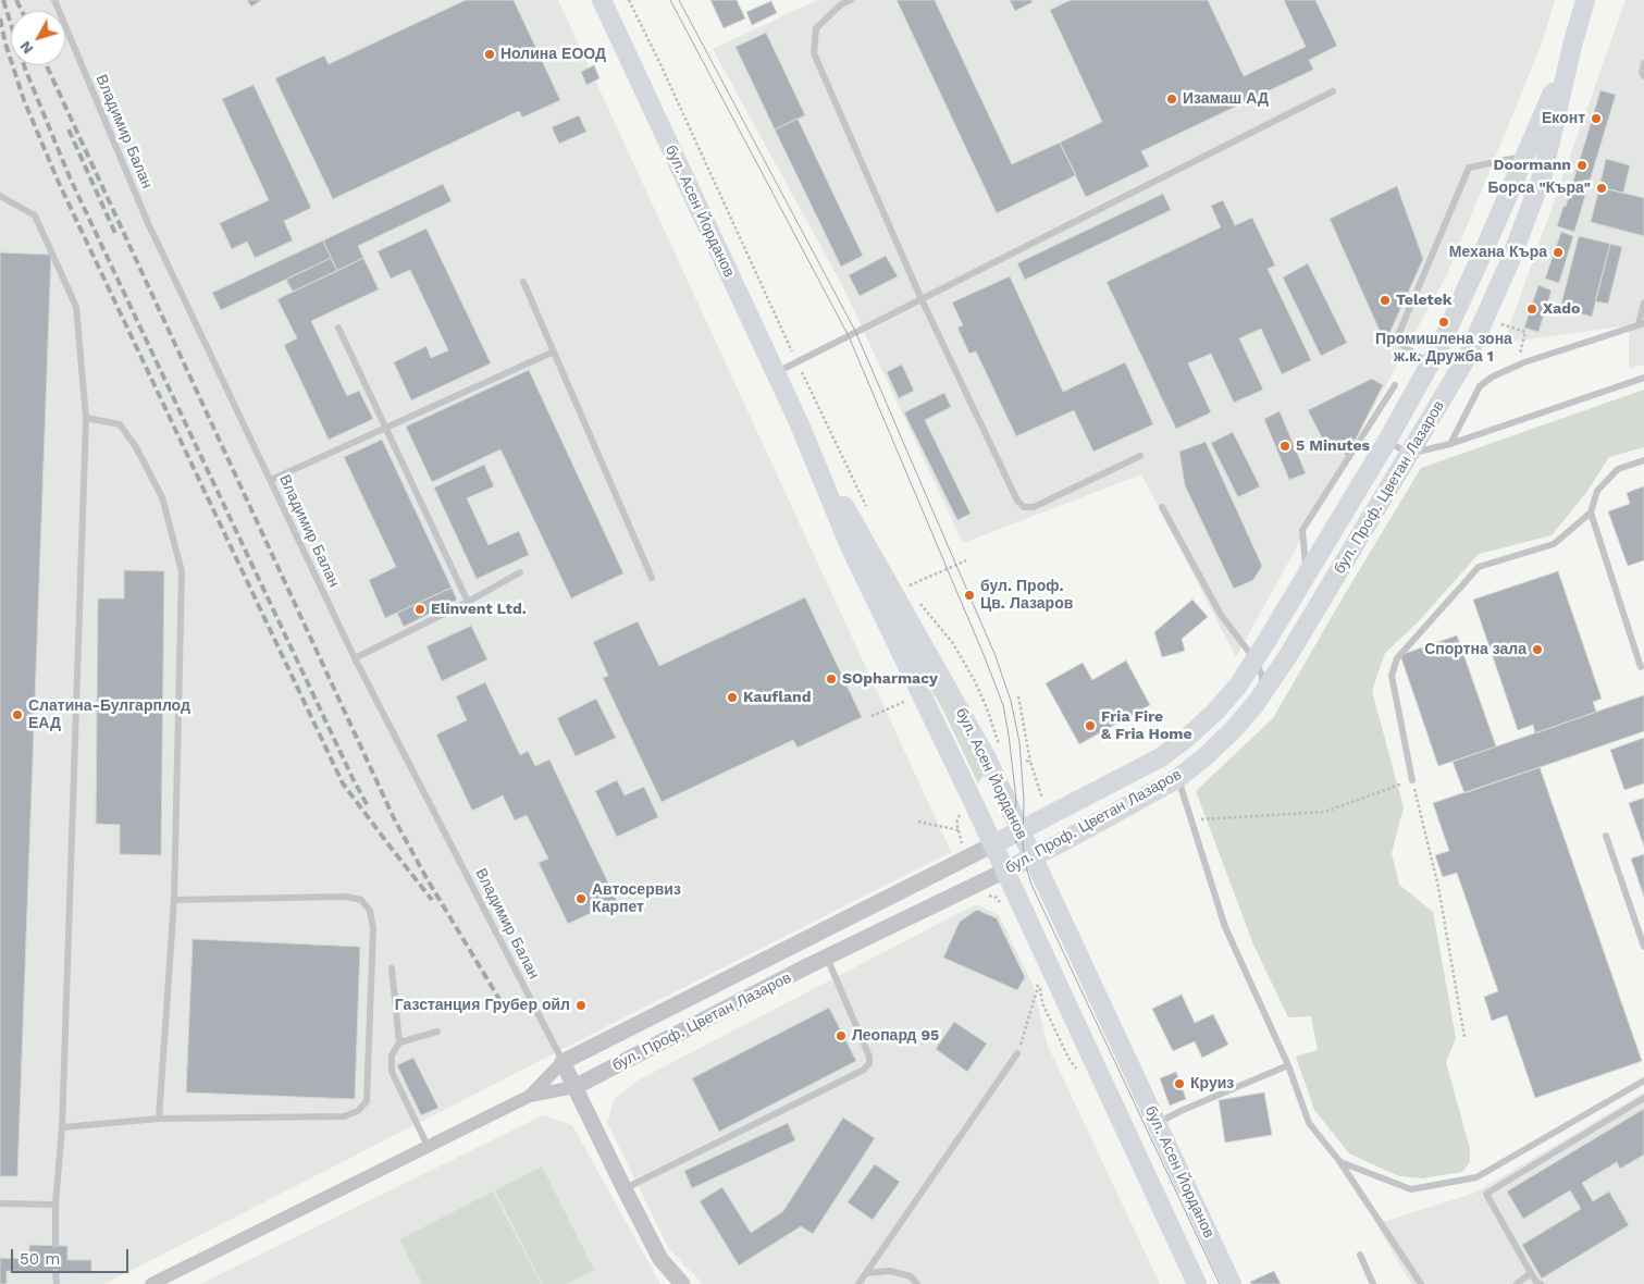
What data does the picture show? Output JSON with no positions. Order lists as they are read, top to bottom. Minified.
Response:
{"streets":{"main road":["бул. Асен Йорданов","бул. Проф. Цветан Лазаров"],"lane":["Владимир Балан"]},"crossings":[["Владимир Балан","бул. Проф. Цветан Лазаров"],["бул. Асен Йорданов","бул. Проф. Цветан Лазаров"]],"places":["Нолина ЕООД","Изамаш АД","Еконт","Doormann","Борса \"Къра\"","Механа Къра","Teletek","Xado","Промишлена зона ж.к. Дружба 1","5 Minutes","бул. Проф. Цв. Лазаров","Elinvent Ltd.","Спортна зала","SOpharmacy","Kaufland","Слатина-Булгарплод ЕАД","Fria Fire & Fria Home","Автосервиз Карпет","Газстанция Грубер ойл","Леопард 95","Круиз"],"scale_bar":"50 m","north":"bottom left"}
